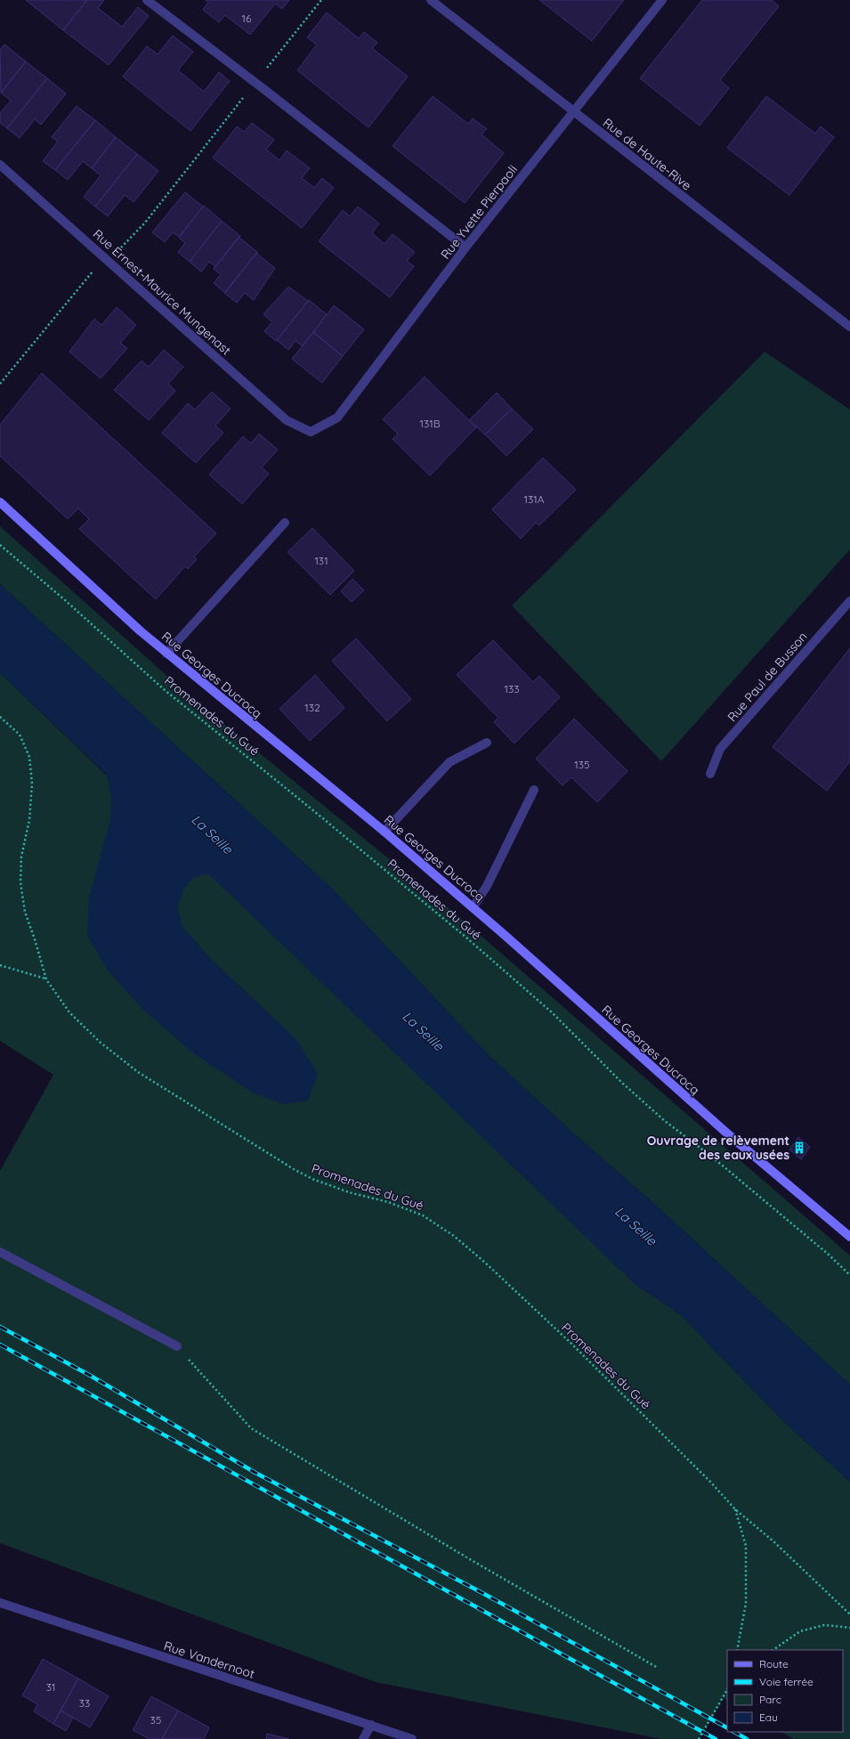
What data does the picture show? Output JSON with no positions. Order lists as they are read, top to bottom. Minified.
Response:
{"streets":{"street":["Rue de Haute-Rive","Rue Yvette Pierpaoli","Rue Ernest-Maurice Mungenast","Rue Georges Ducrocq","Rue Paul de Busson","Rue Vandernoot"],"path":["Promenades du Gué"]},"crossings":[["Rue de Haute-Rive","Rue Yvette Pierpaoli"],["Rue Yvette Pierpaoli","Rue Ernest-Maurice Mungenast"]],"water":["La Seille"],"places":{"building":["Ouvrage de relèvement des eaux usées"]},"house_numbers":["16","131B","131A","131","133","132","135","31","33","35"],"legend":["Route","Voie ferrée","Parc","Eau"]}
